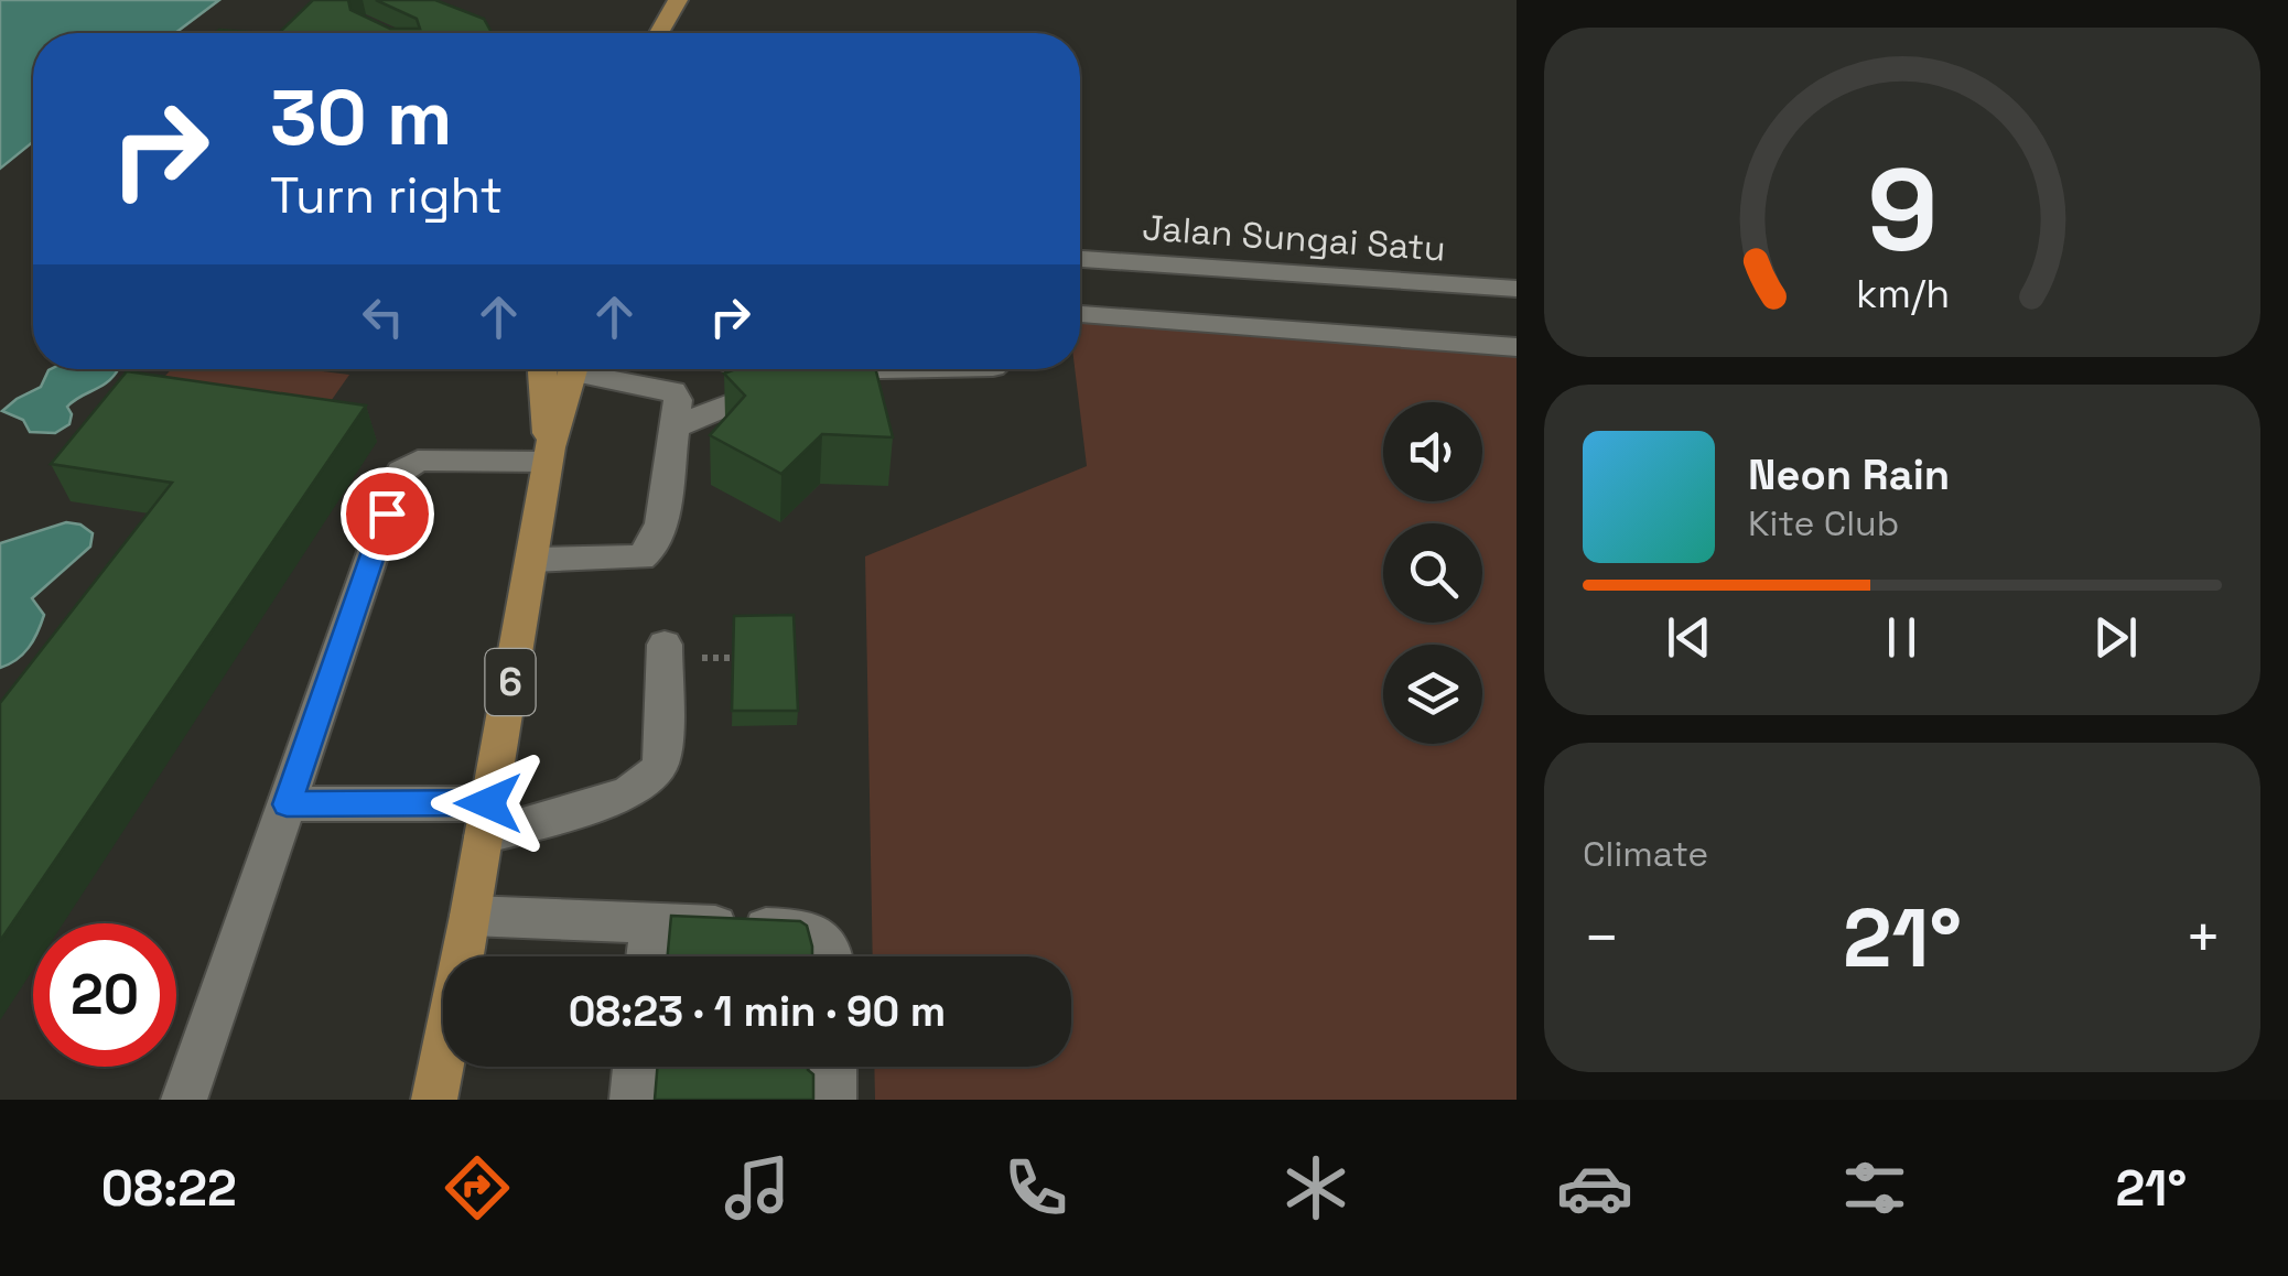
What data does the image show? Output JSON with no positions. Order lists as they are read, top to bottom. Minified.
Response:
{"streets":{"main road":["6"],"street":["Jalan Sungai Satu"]},"page":{"turn":["30 m","Turn right"],"song":["Neon Rain","Kite Club"],"tile":"Climate","heat":["−","21°","+"],"limit":"20","trip":"08:23 · 1 min · 90 m","tabs":["08:22","21°"],"gauge":["9","km/h"]}}
